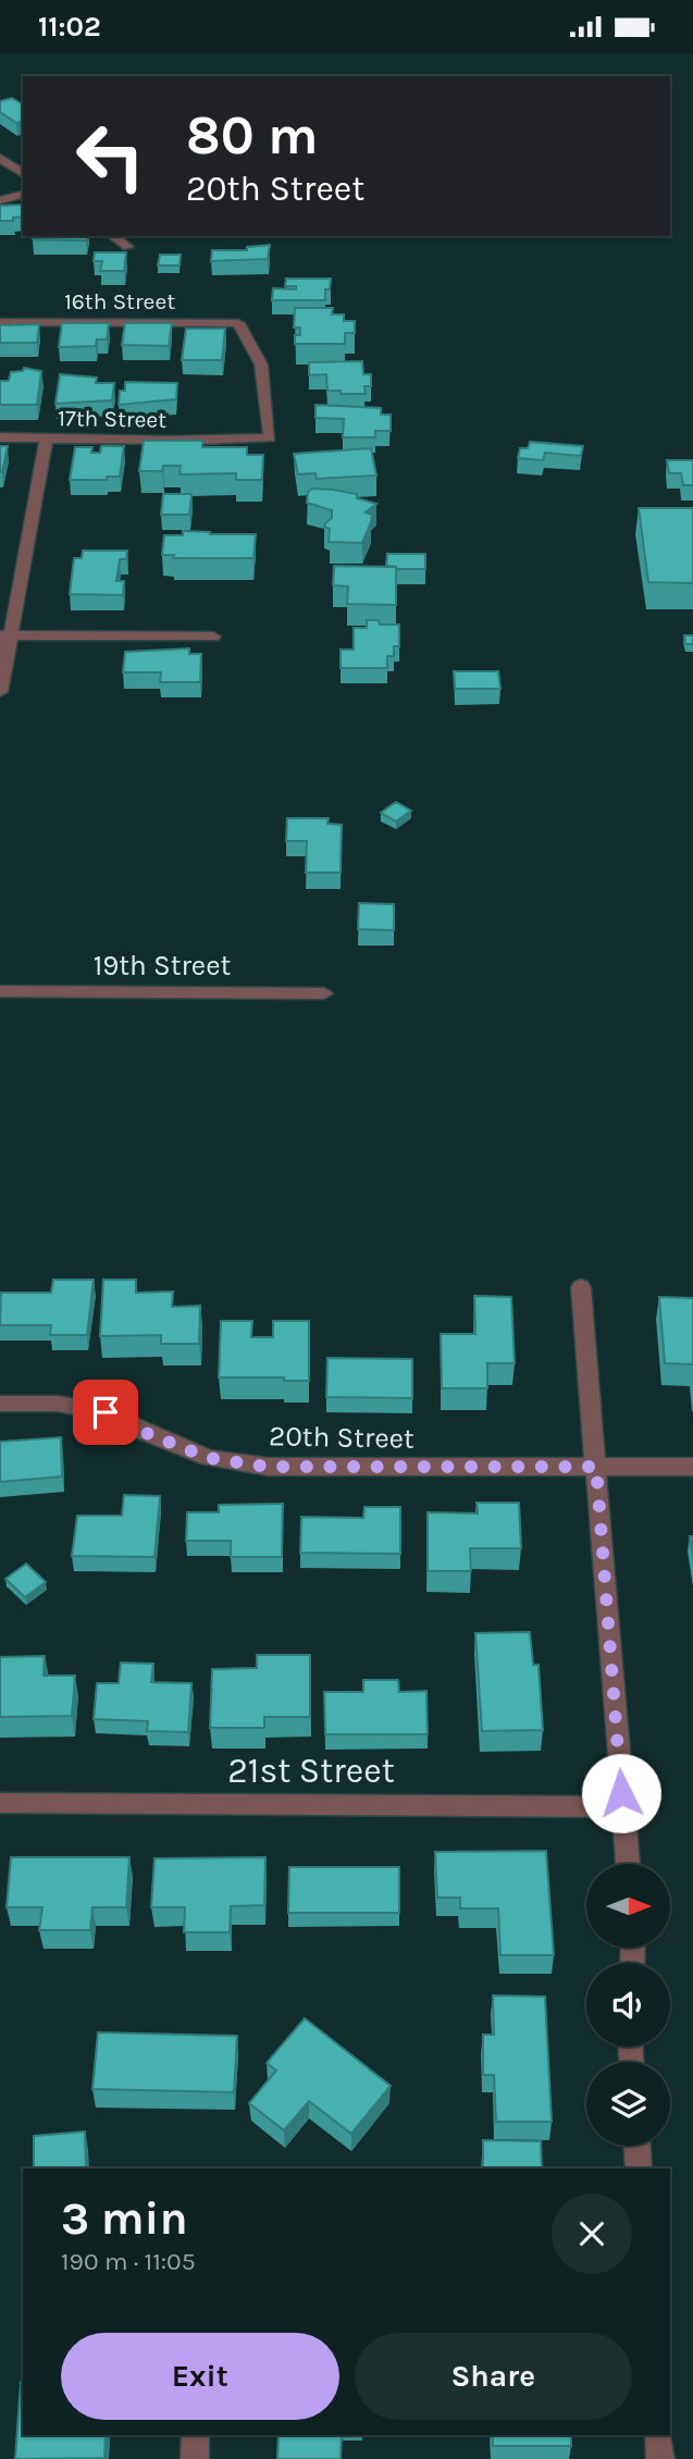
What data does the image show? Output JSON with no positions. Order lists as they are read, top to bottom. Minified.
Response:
{"streets":{"street":["16th Street","17th Street","19th Street","20th Street","21st Street"]},"crossings":[["16th Street","17th Street"]],"north":"right","page":{"status":"11:02","turn":["80 m","20th Street"],"heading":["3 min","190 m · 11:05"],"buttons":["Exit","Share"]}}
